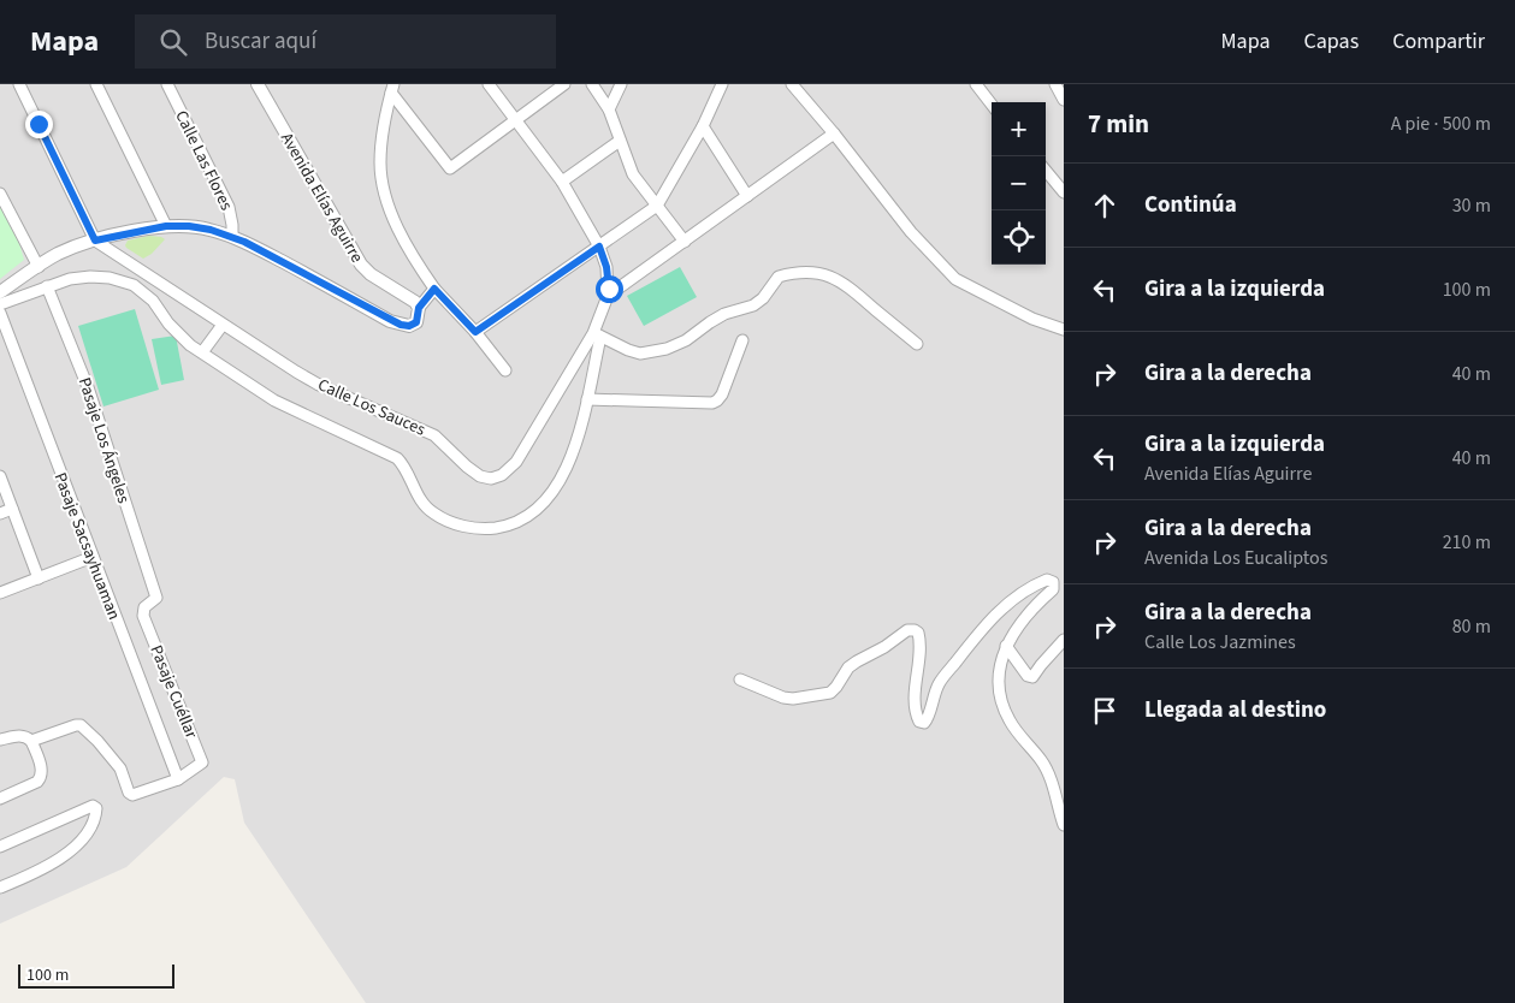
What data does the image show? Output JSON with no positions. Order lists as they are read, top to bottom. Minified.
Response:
{"streets":{"street":["Calle Las Flores","Avenida Elías Aguirre","Calle Los Sauces","Pasaje Los Ángeles","Pasaje Sacsayhuaman","Pasaje Cuéllar"]},"crossings":[["Pasaje Los Ángeles","Pasaje Cuéllar"],["Pasaje Sacsayhuaman","Pasaje Cuéllar"]],"scale_bar":"100 m","page":{"header":"Mapa","search":"Buscar aquí","nav":["Mapa","Capas","Compartir"],"heading":["7 min","A pie · 500 m"],"map_buttons":["+","−"],"list":[["Continúa","30 m"],["Gira a la izquierda","100 m"],["Gira a la derecha","40 m"],["Gira a la izquierda","Avenida Elías Aguirre","40 m"],["Gira a la derecha","Avenida Los Eucaliptos","210 m"],["Gira a la derecha","Calle Los Jazmines","80 m"],"Llegada al destino"],"scale":"100 m"}}
